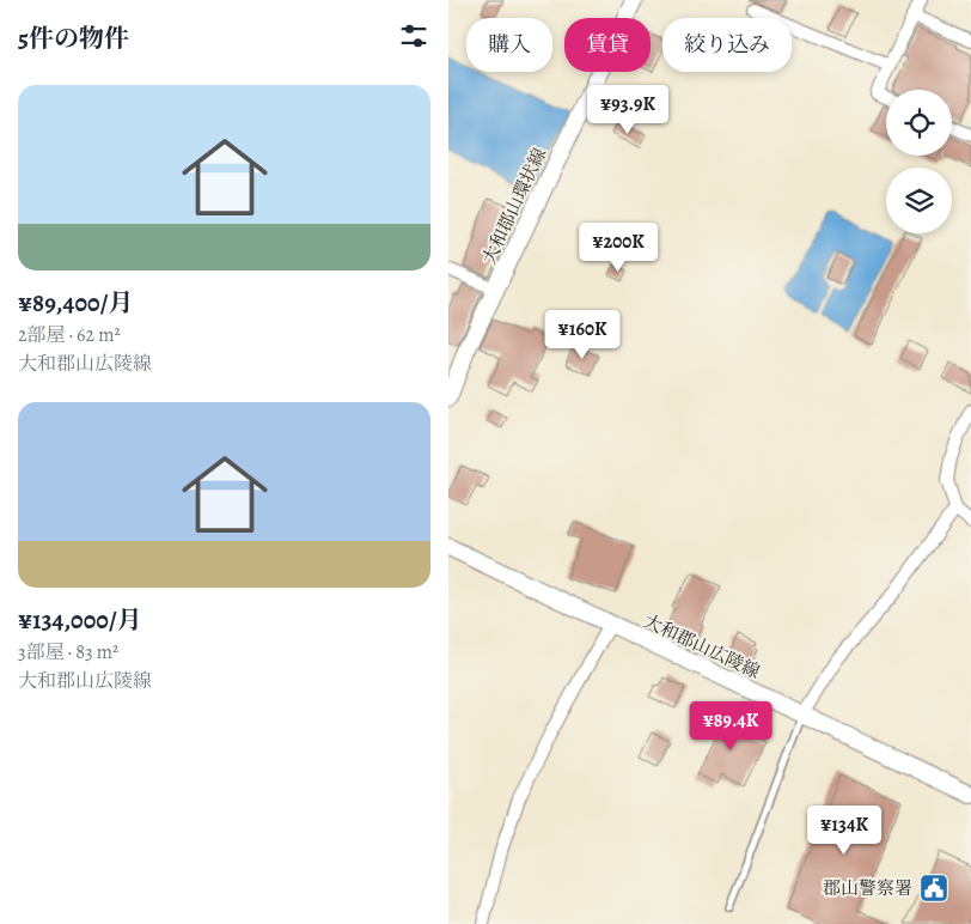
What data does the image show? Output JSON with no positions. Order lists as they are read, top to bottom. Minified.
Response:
{"streets":{"main road":["大和郡山環状線","大和郡山広陵線"]},"places":{"public building":["郡山警察署"]},"page":{"heading":"5件の物件","chip":["購入","賃貸","絞り込み"],"list":[{"name":"¥89,400/月","note":"2部屋 · 62 m² · 大和郡山広陵線"},{"name":"¥134,000/月","note":"3部屋 · 83 m² · 大和郡山広陵線"}],"price":["¥93.9K","¥200K","¥160K","¥89.4K","¥134K"]}}
